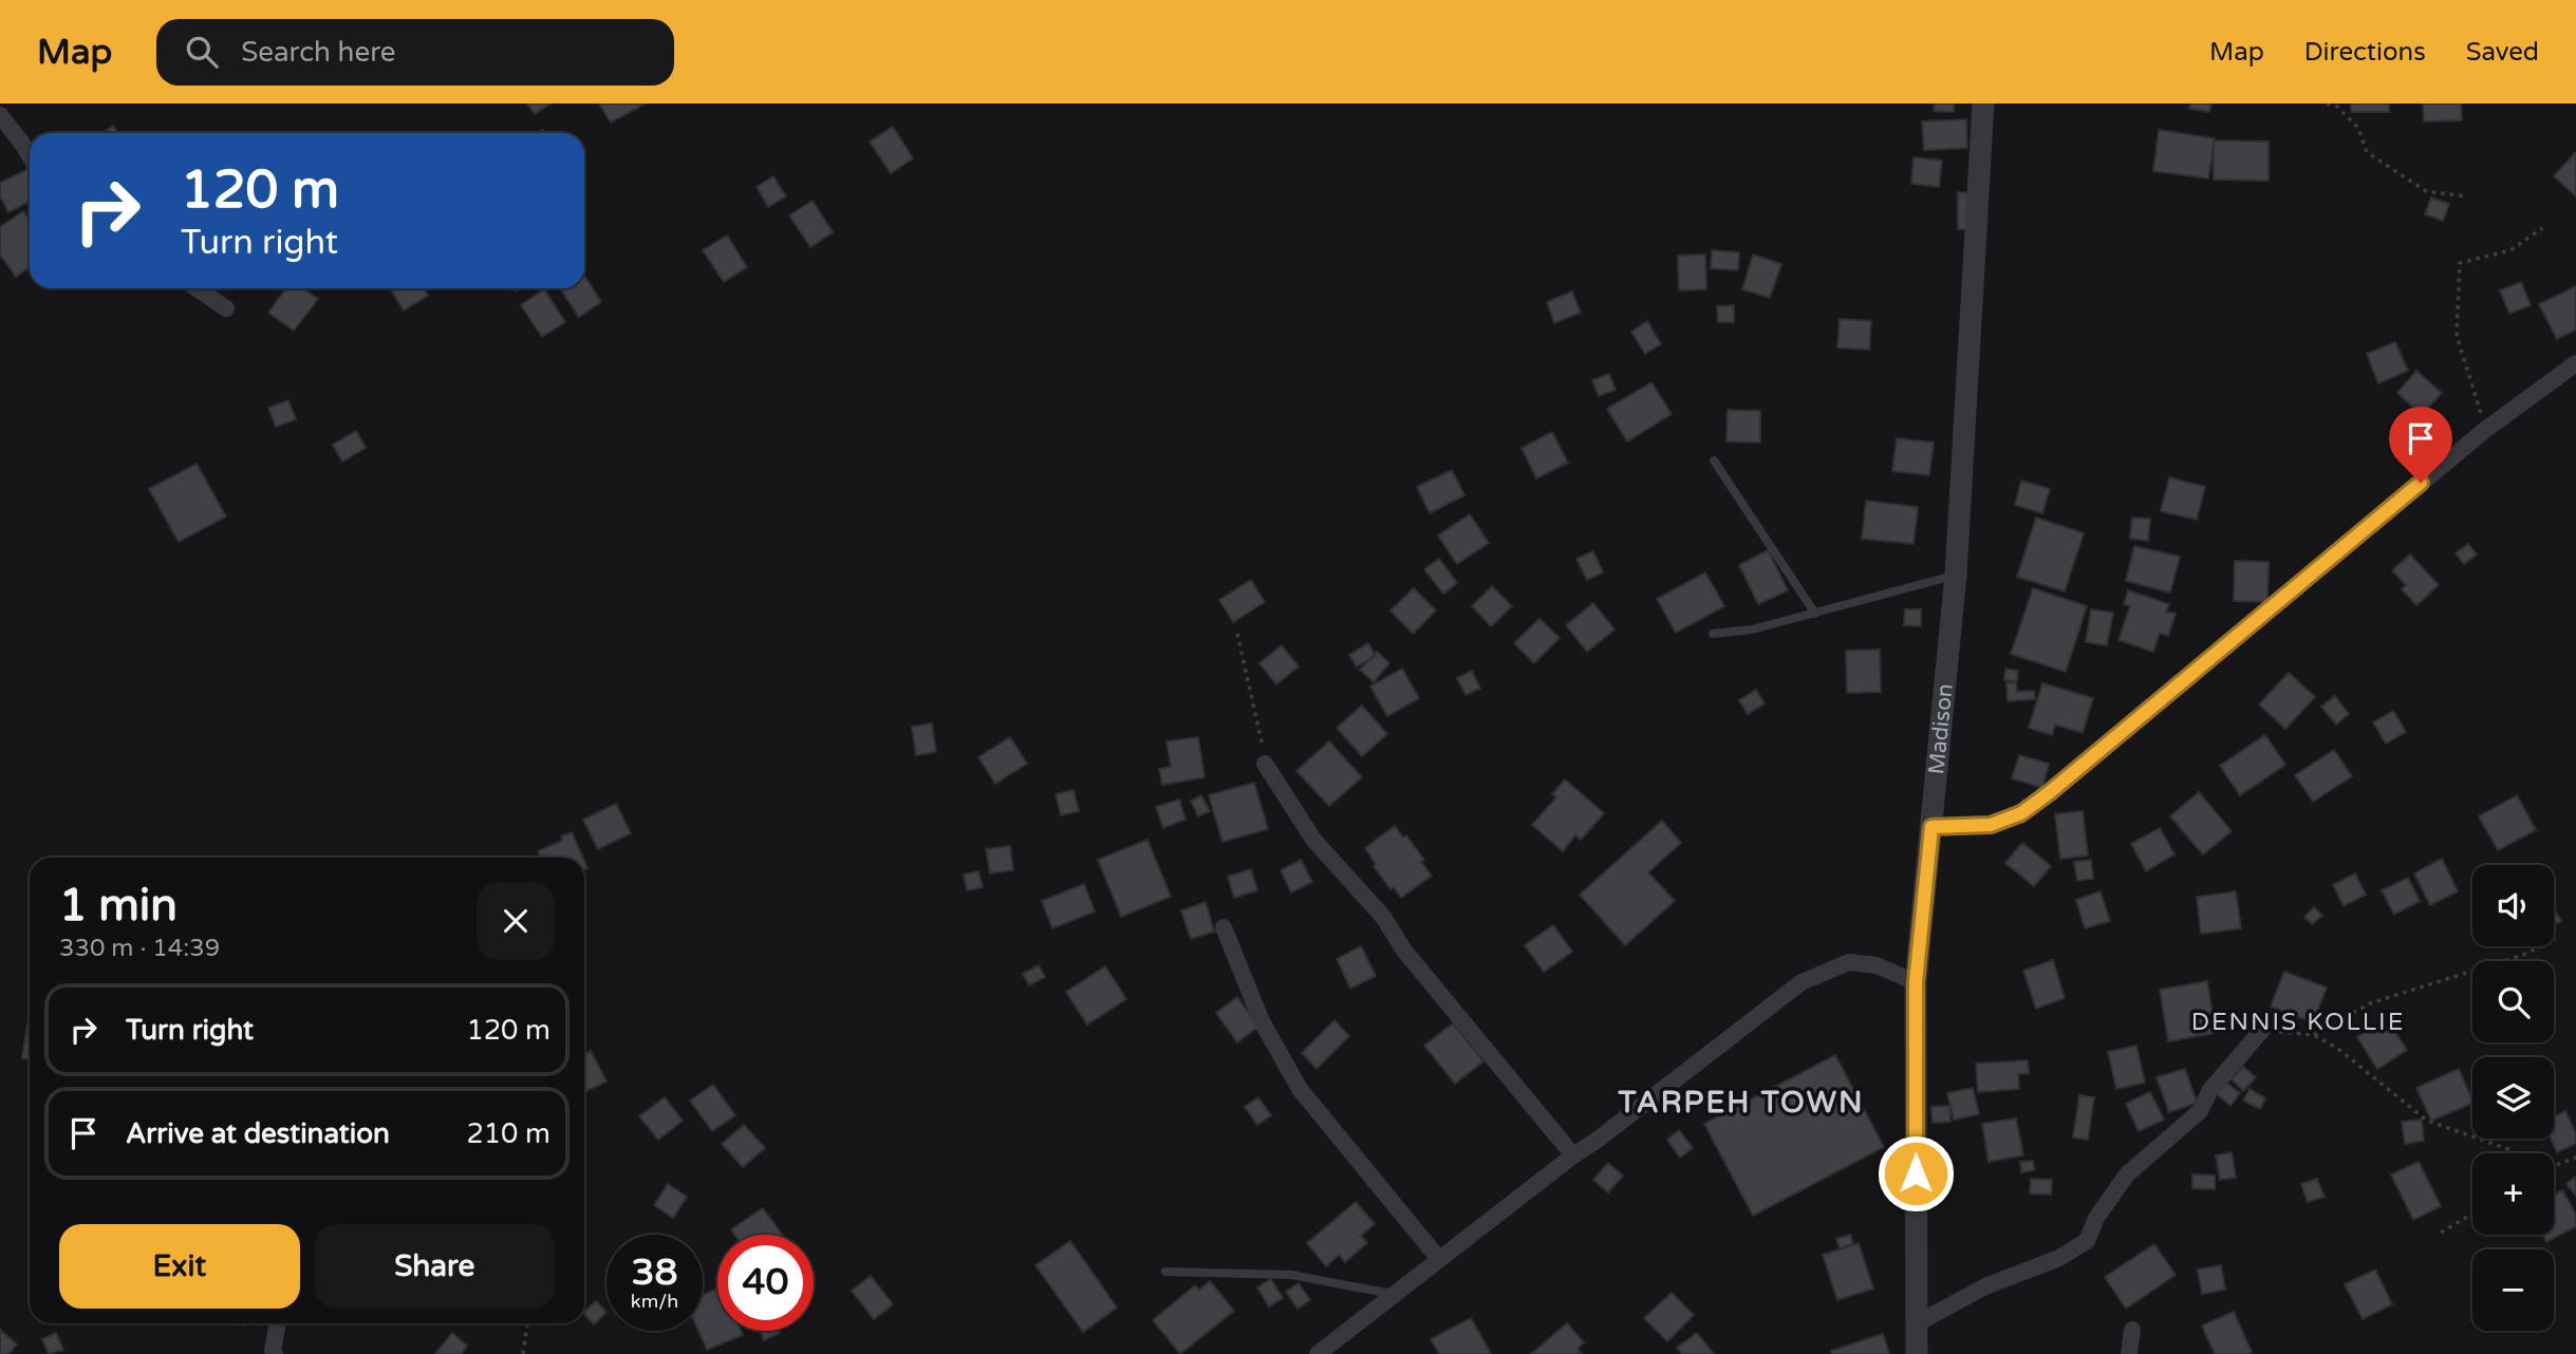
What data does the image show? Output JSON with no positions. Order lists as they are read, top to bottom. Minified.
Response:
{"streets":{"street":["Madison"]},"districts":["DENNIS KOLLIE","TARPEH TOWN"],"page":{"header":"Map","search":"Search here","nav":["Map","Directions","Saved"],"turn":["120 m","Turn right"],"heading":["1 min","330 m · 14:39"],"map_buttons":["+","−"],"list":[{"name":"Turn right","value":"120 m"},{"name":"Arrive at destination","value":"210 m"}],"buttons":["Exit","Share"],"speed":"38 km/h","limit":"40"}}
